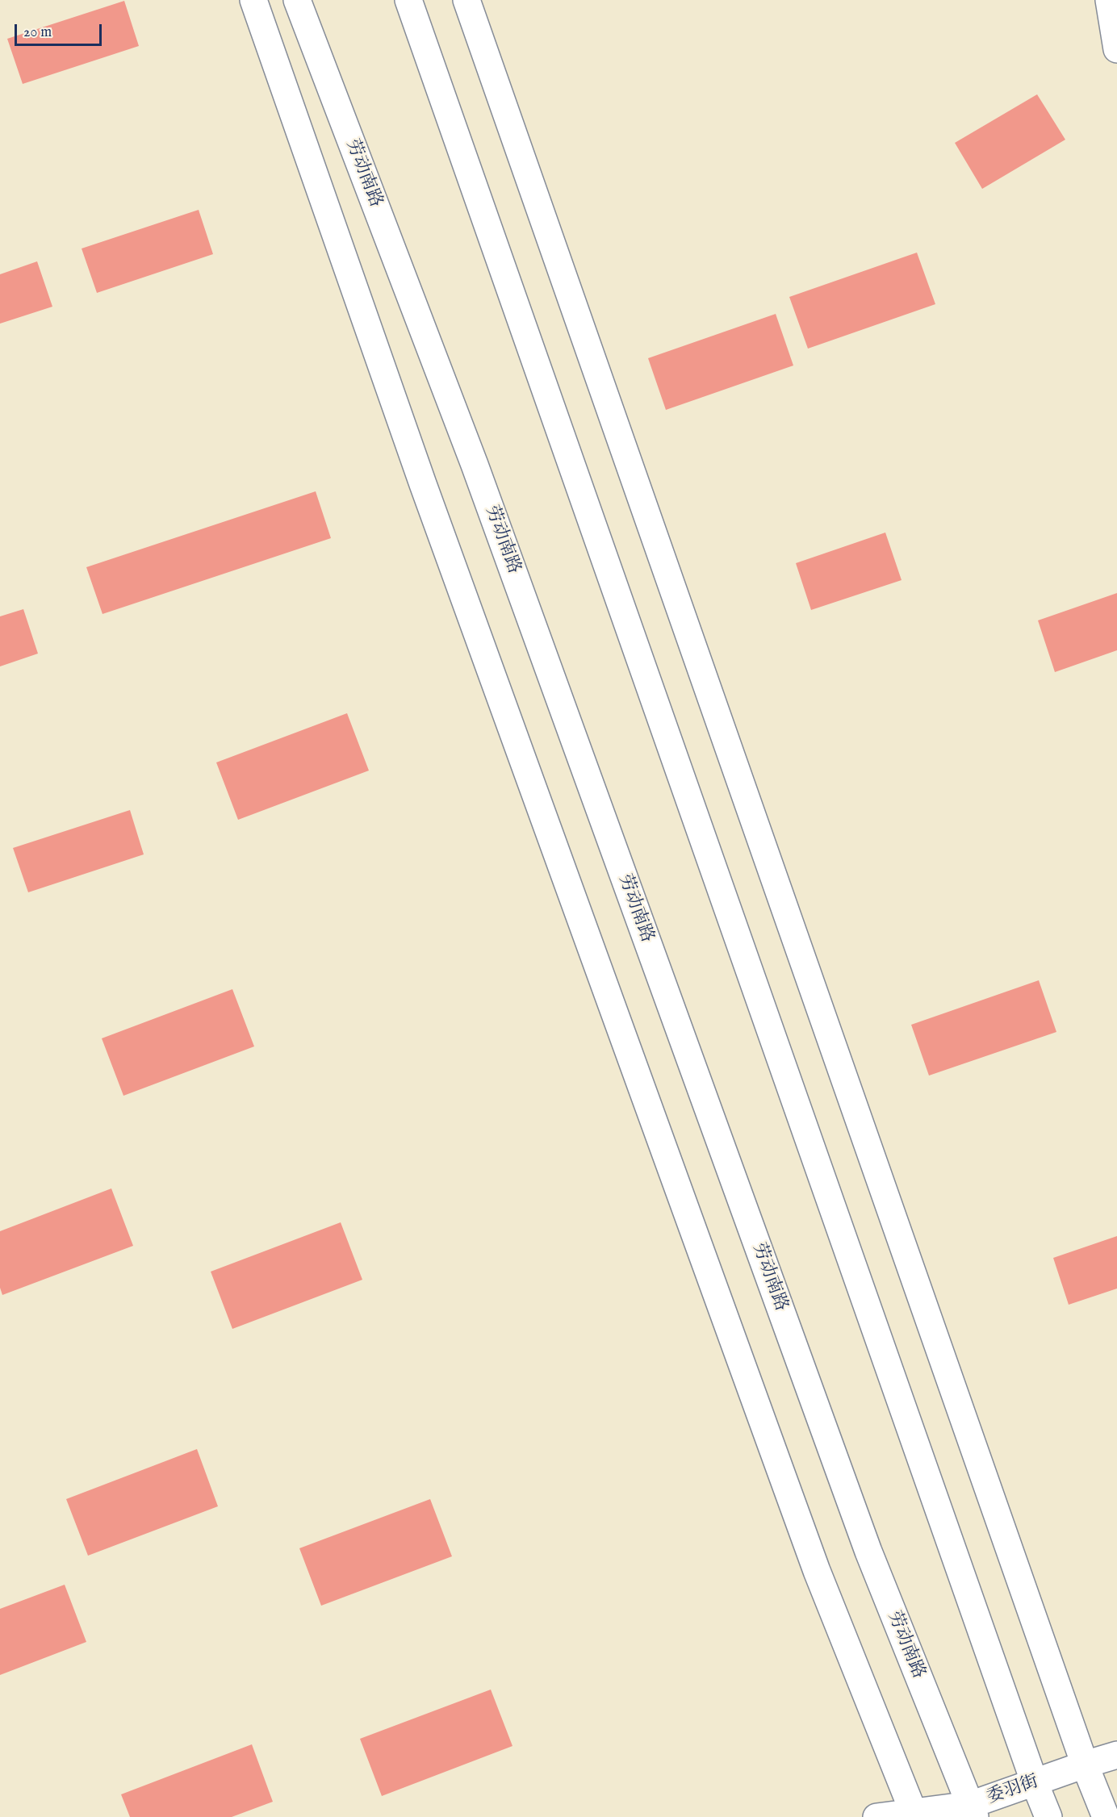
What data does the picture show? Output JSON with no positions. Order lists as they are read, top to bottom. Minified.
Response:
{"streets":{"street":["劳动南路","委羽街"]},"crossings":[["劳动南路","委羽街"]],"scale_bar":"20 m"}
